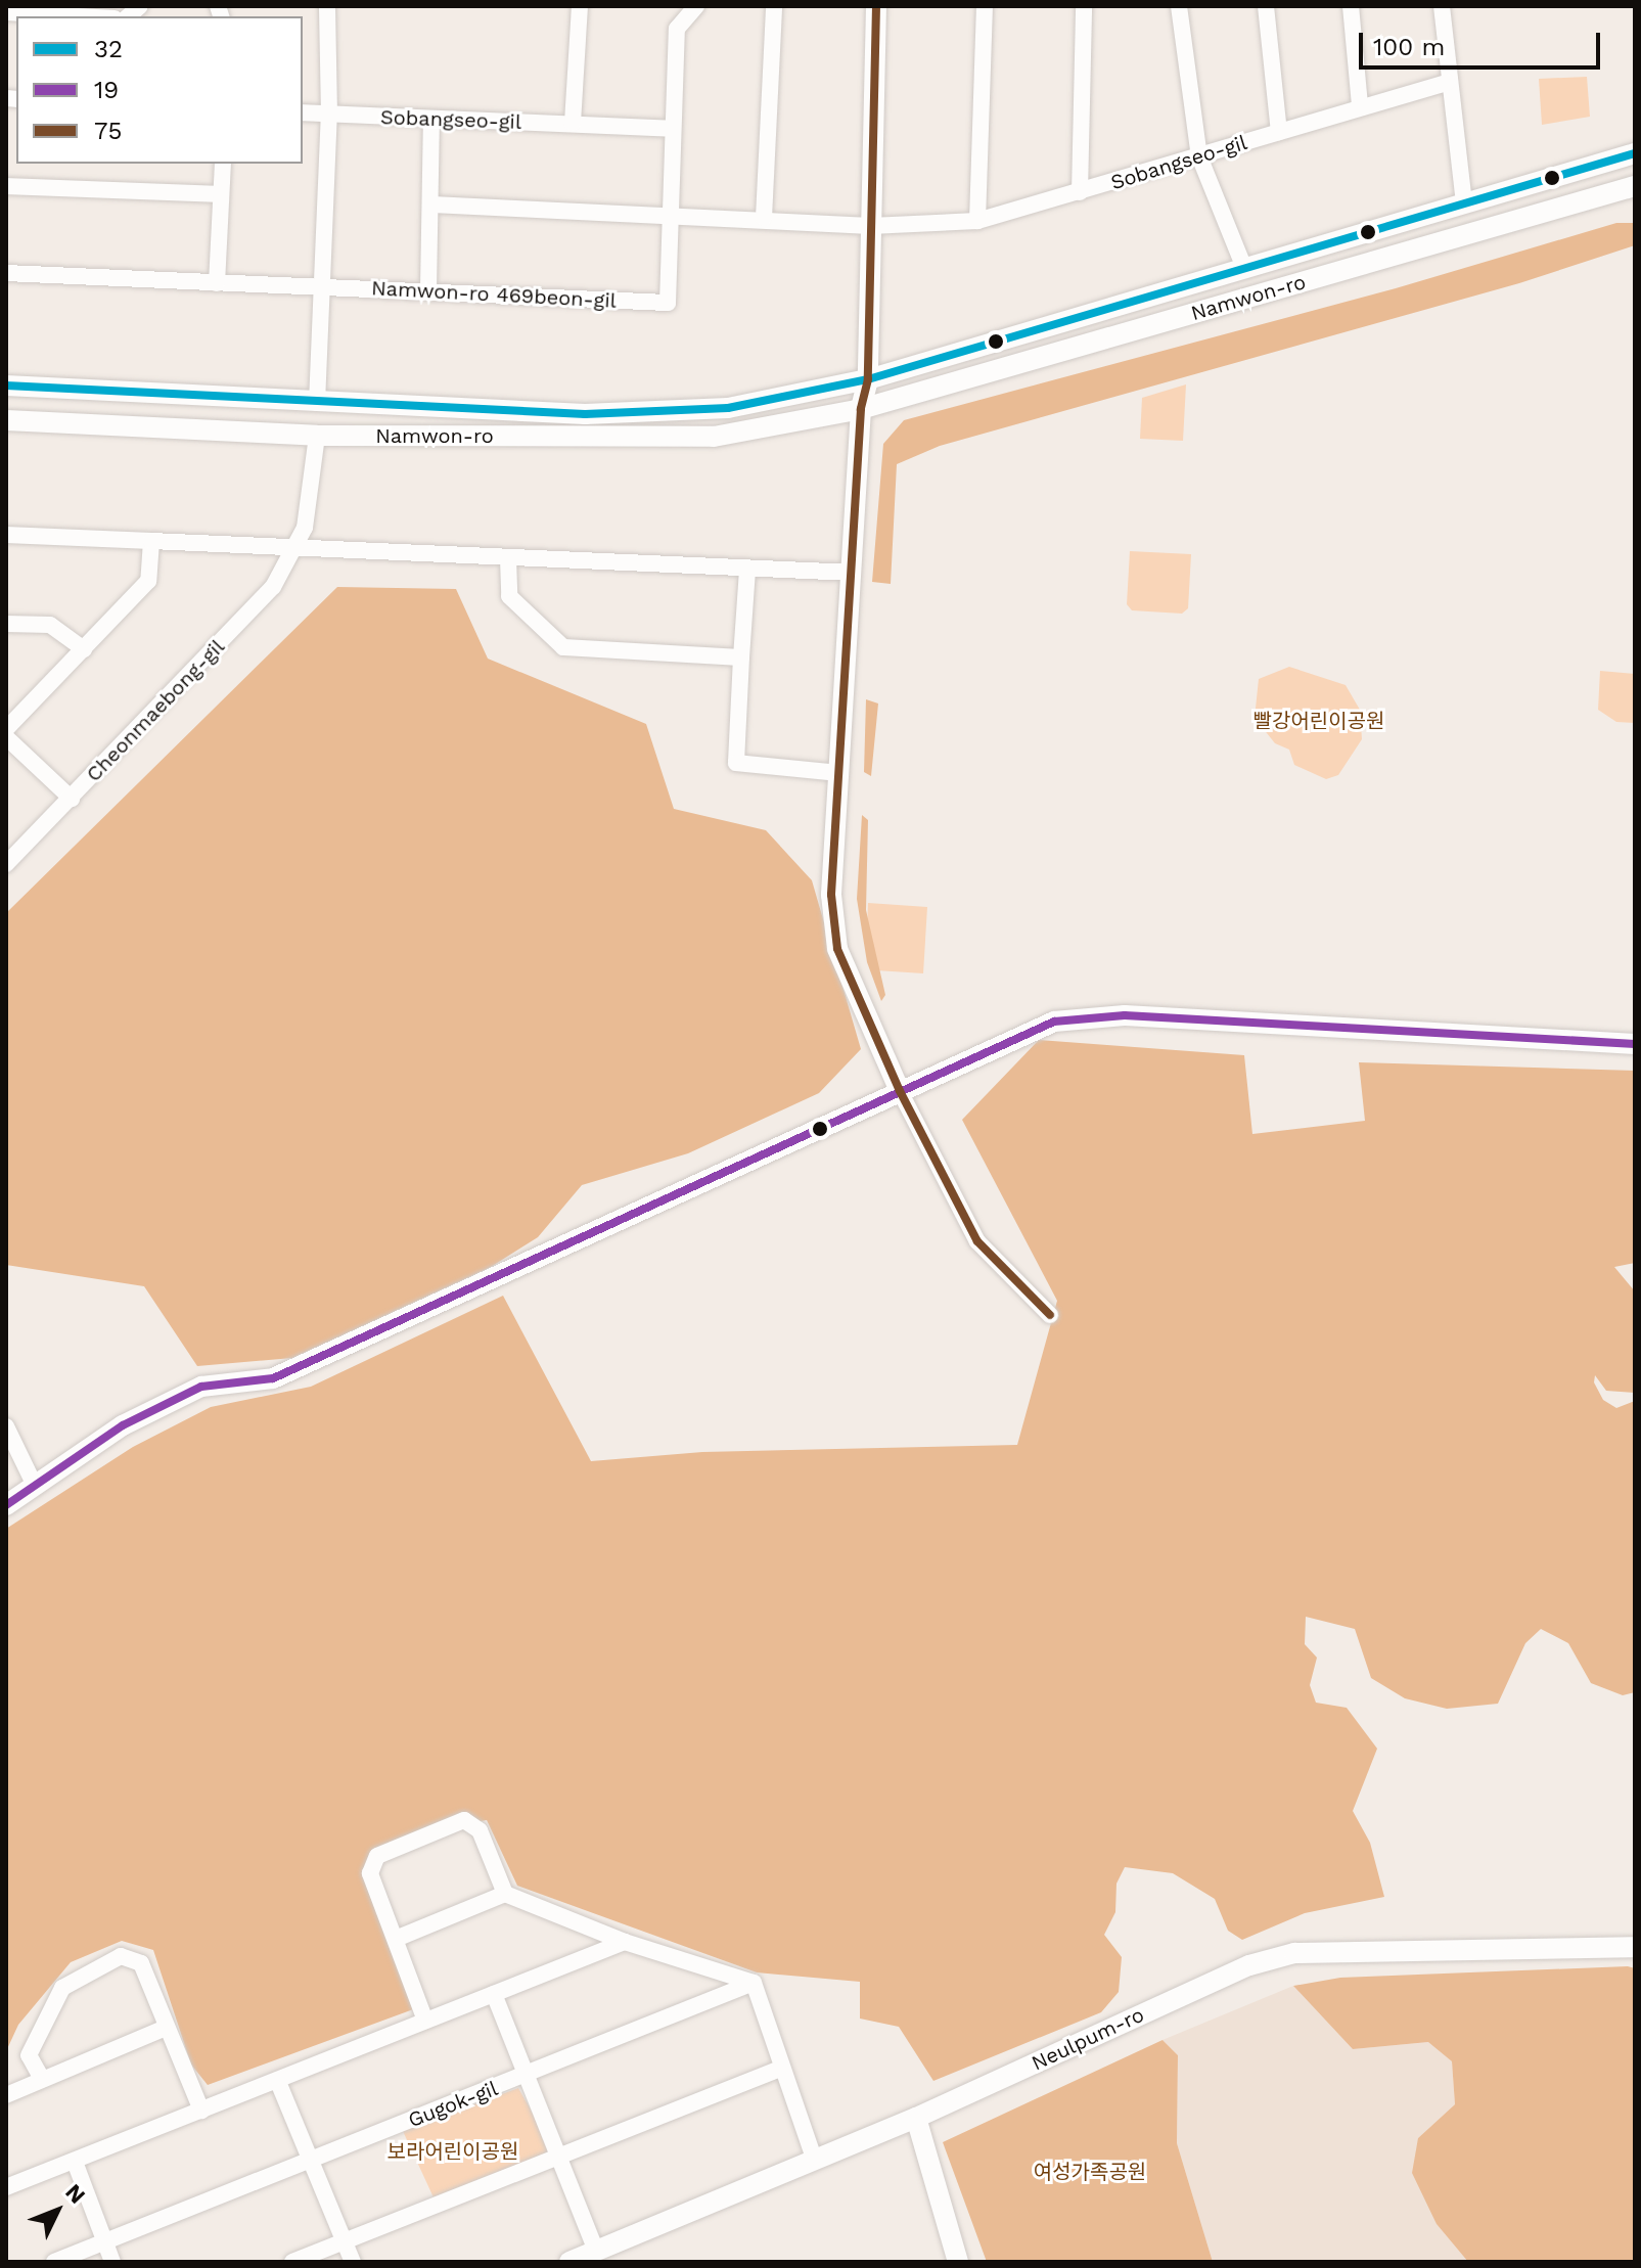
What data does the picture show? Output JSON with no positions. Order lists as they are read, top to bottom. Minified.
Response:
{"streets":{"street":["Sobangseo-gil","Namwon-ro 469beon-gil","Namwon-ro","Cheonmaebong-gil","Neulpum-ro","Gugok-gil"]},"crossings":[["Sobangseo-gil","Namwon-ro 469beon-gil"],["Namwon-ro","Cheonmaebong-gil"]],"parks":["빨강어린이공원","보라어린이공원","여성가족공원"],"lines":["transit line 75","transit line 32","transit line 19"],"legend":["32","19","75"],"scale_bar":"100 m","north":"top right"}
